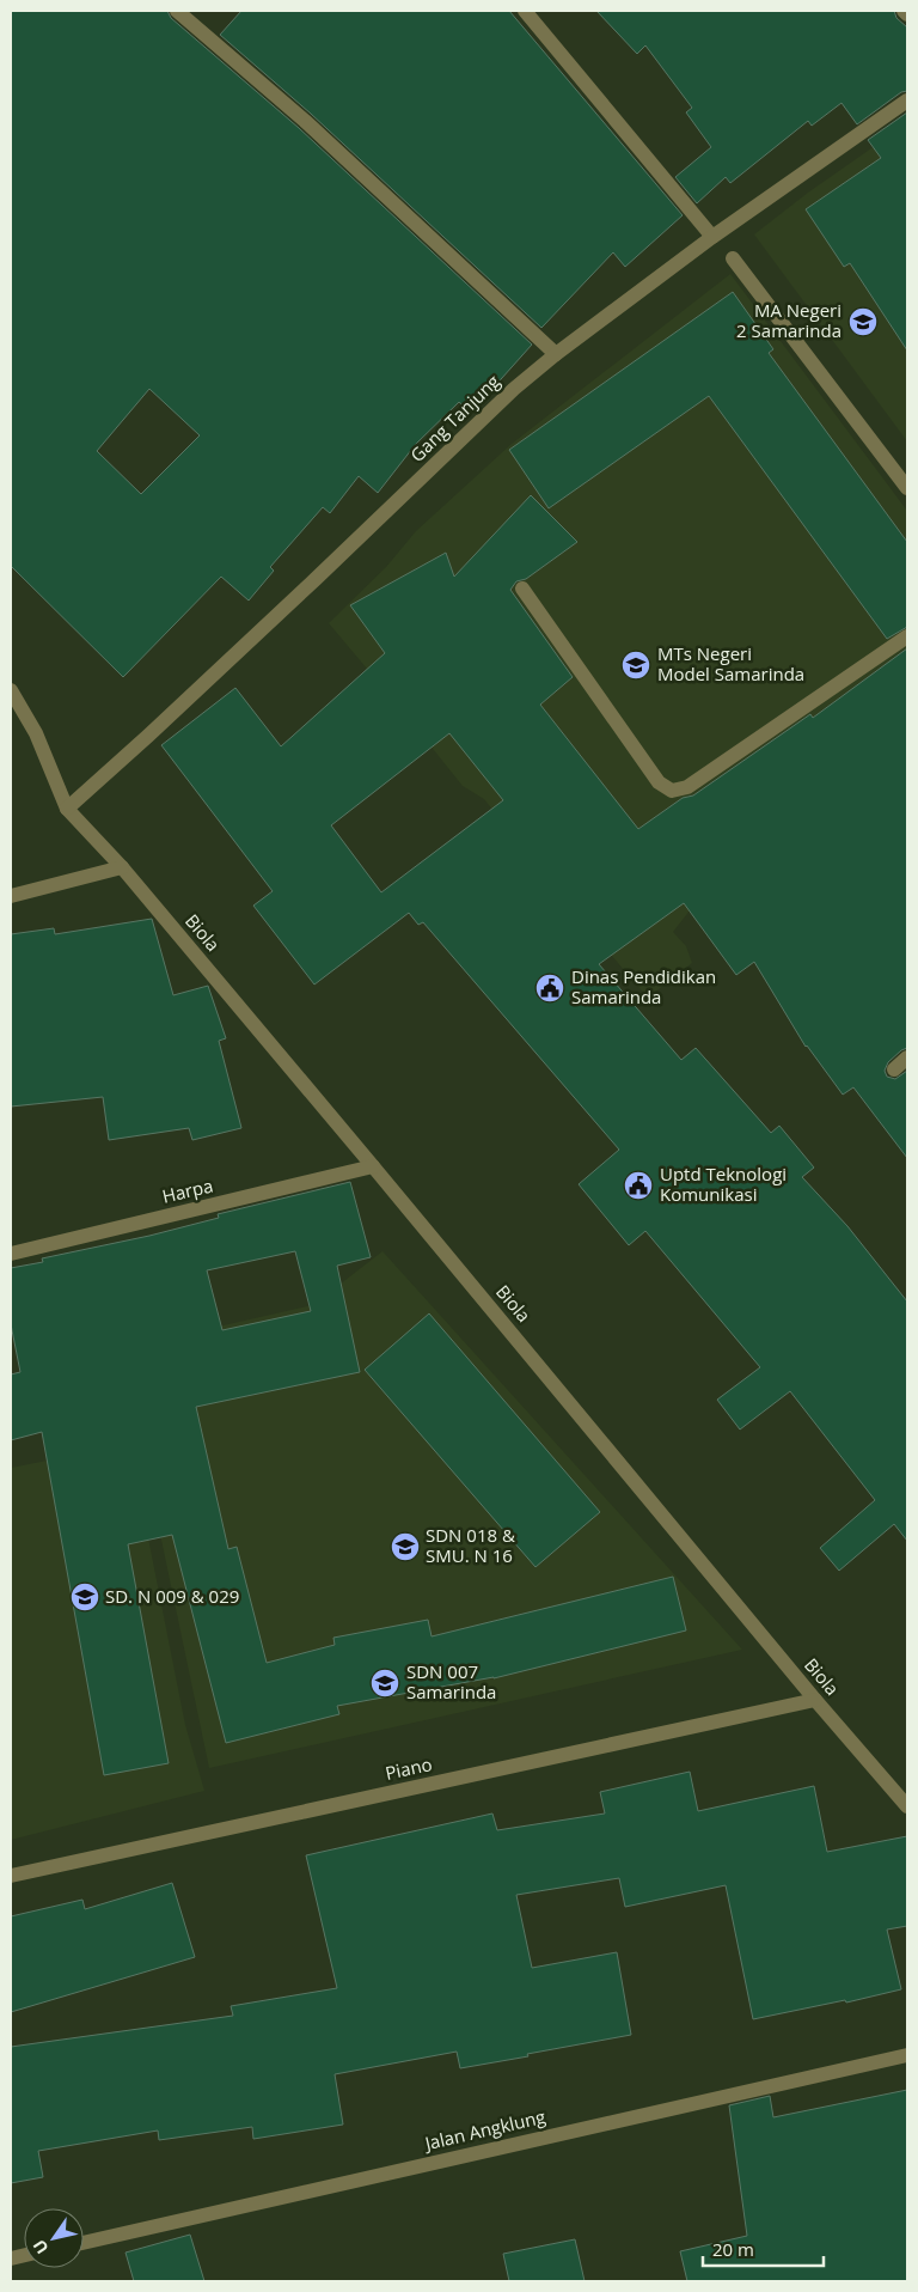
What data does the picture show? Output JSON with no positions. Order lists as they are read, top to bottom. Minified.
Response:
{"streets":{"street":["Gang Tanjung","Biola","Harpa","Piano","Jalan Angklung"]},"crossings":[["Gang Tanjung","Biola"],["Biola","Harpa"],["Biola","Piano"]],"places":{"school or university":["MA Negeri 2 Samarinda","MTs Negeri Model Samarinda","SDN 018 & SMU. N 16","SD. N 009 & 029","SDN 007 Samarinda"],"public building":["Dinas Pendidikan Samarinda","Uptd Teknologi Komunikasi"]},"scale_bar":"20 m","north":"bottom left"}
